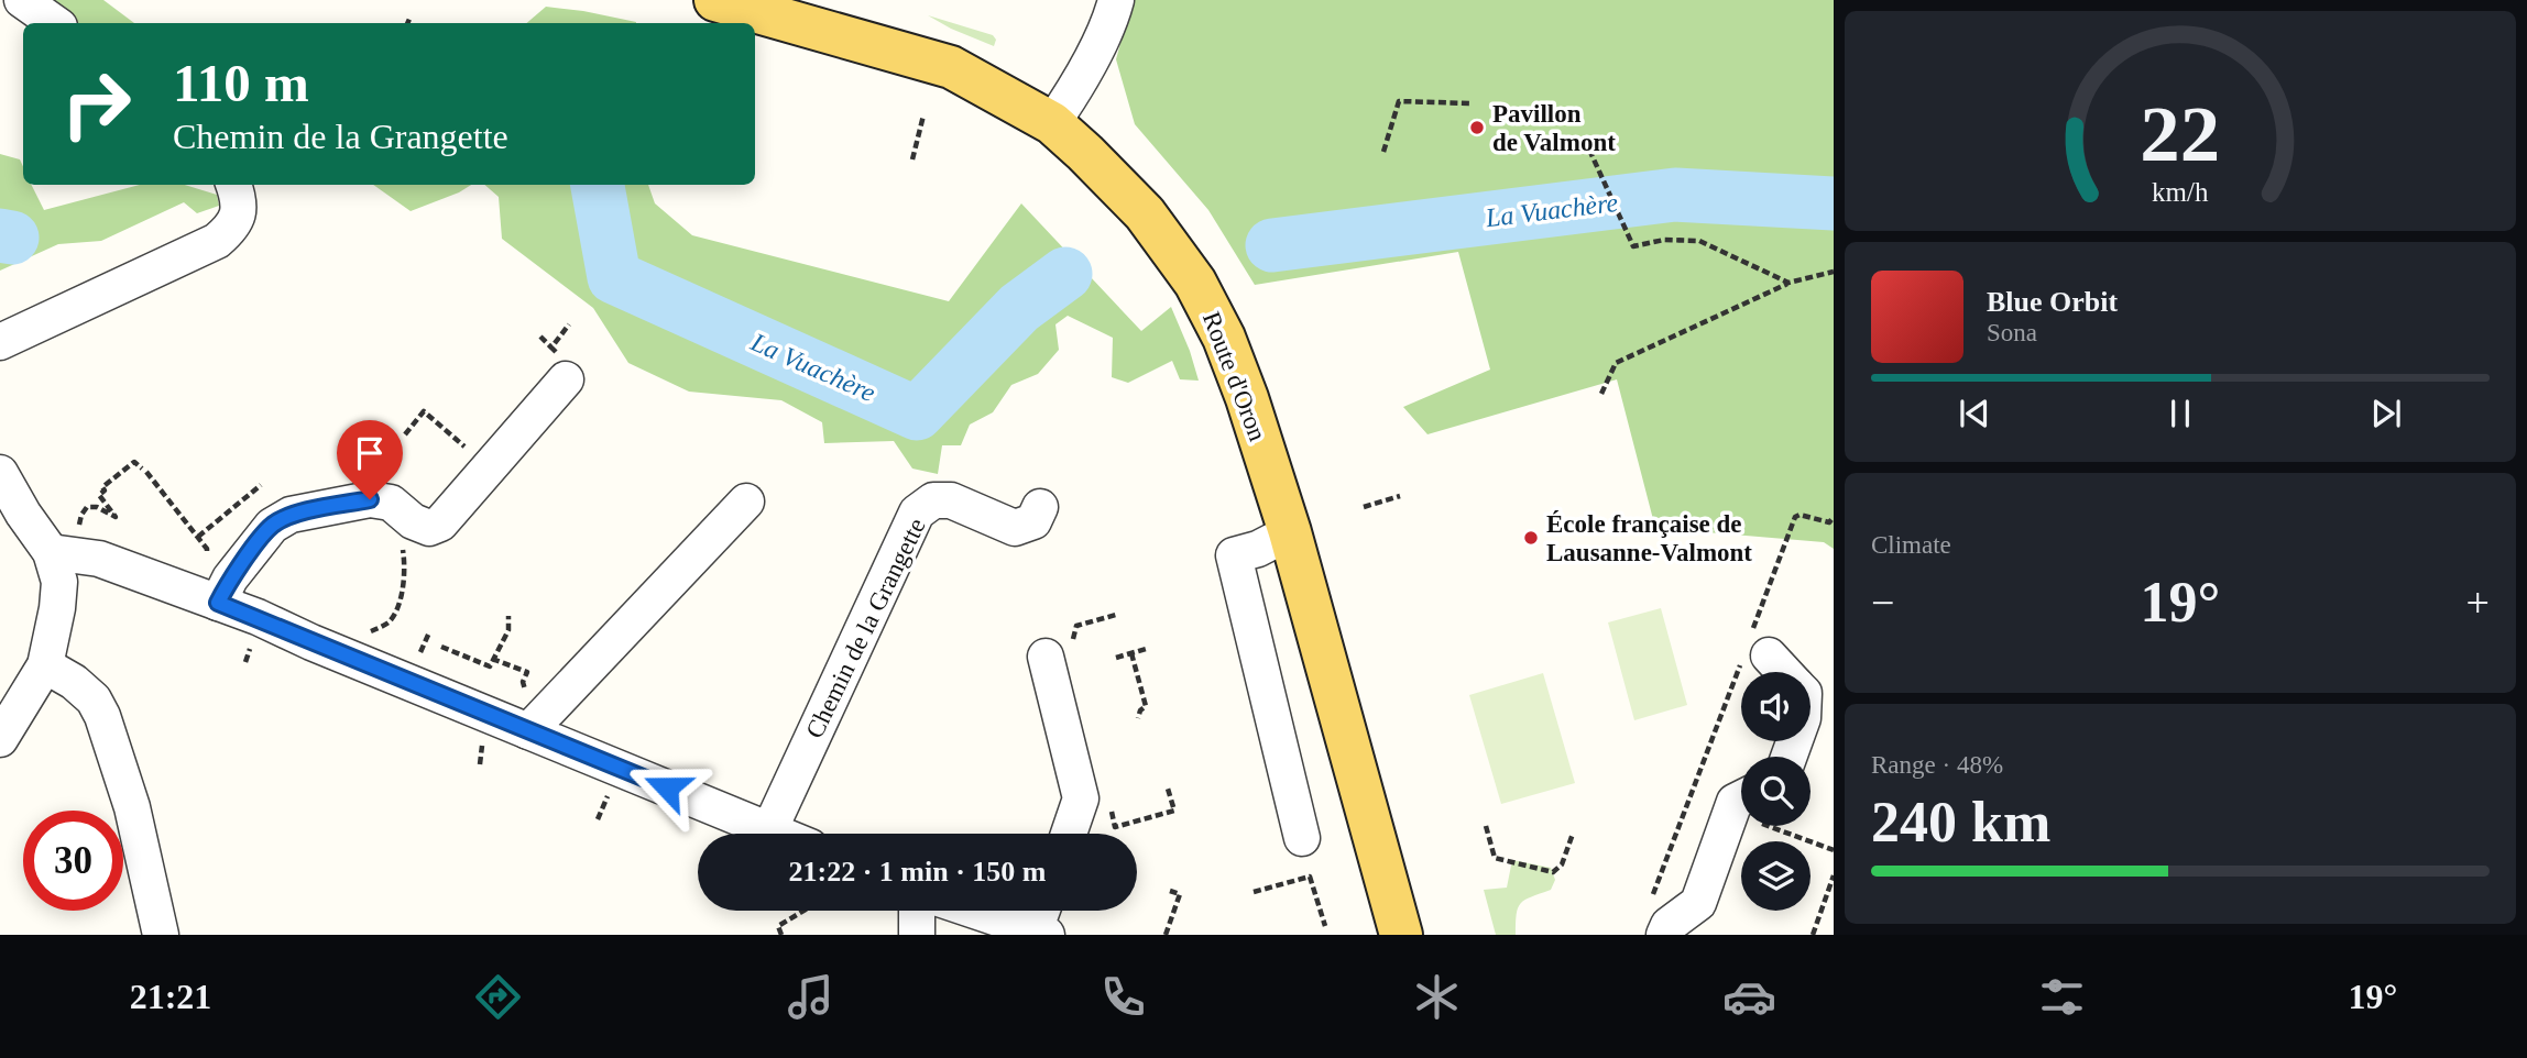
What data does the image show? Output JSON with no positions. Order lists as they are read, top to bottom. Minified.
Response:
{"streets":{"main road":["Route d'Oron"],"street":["Chemin de la Grangette"]},"water":["La Vuachère"],"places":["Pavillon de Valmont","École française de Lausanne-Valmont"],"page":{"turn":["110 m","Chemin de la Grangette"],"song":["Blue Orbit","Sona"],"tile":["Climate",["Range · 48%","240 km"]],"heat":["−","19°","+"],"limit":"30","trip":"21:22 · 1 min · 150 m","tabs":["21:21","19°"],"gauge":["22","km/h"]}}
